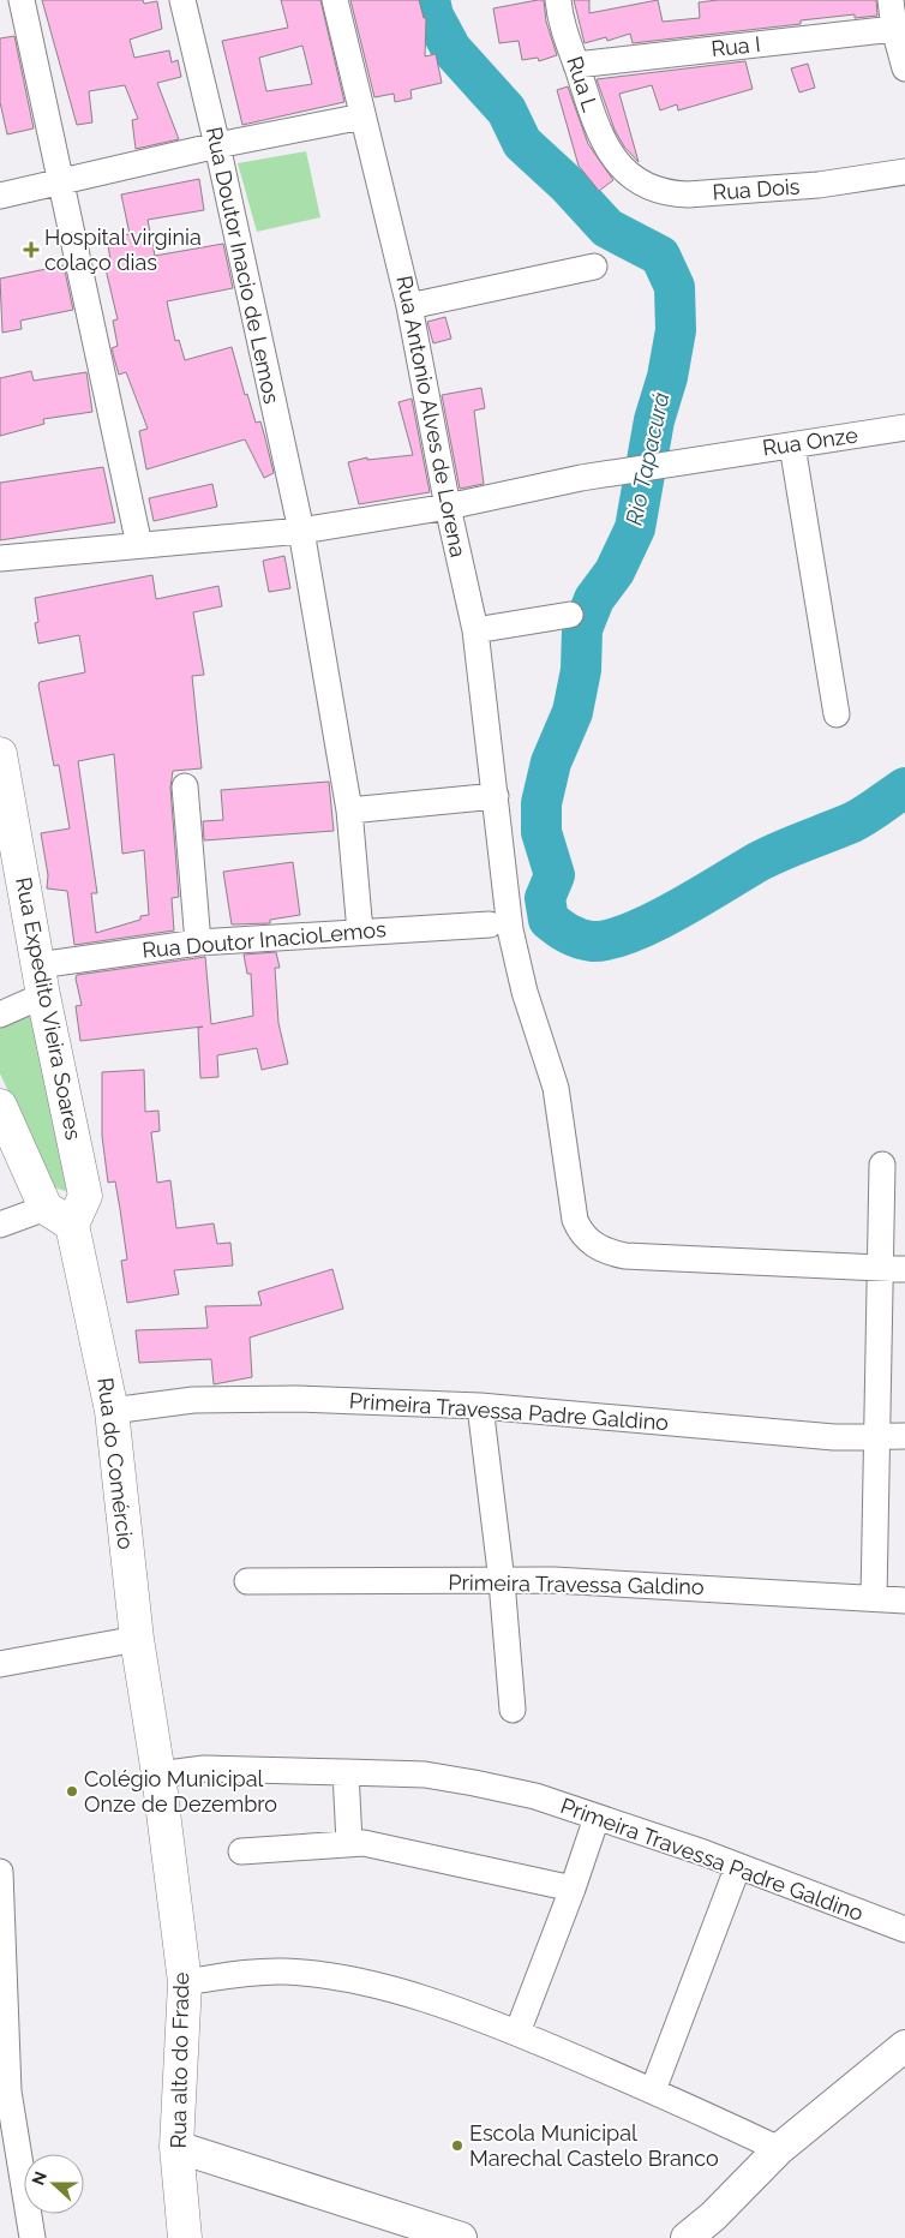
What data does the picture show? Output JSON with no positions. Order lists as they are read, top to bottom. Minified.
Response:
{"streets":{"main road":["Rua Expedito Vieira Soares","Rua do Comércio","Rua alto do Frade"],"street":["Rua I","Rua L","Rua Dois","Rua Doutor Inacio de Lemos","Rua Antonio Alves de Lorena","Rua Onze","Rua Doutor InacioLemos","Primeira Travessa Padre Galdino","Primeira Travessa Galdino"]},"crossings":[["Rua I","Rua L"],["Rua L","Rua Dois"],["Rua Doutor Inacio de Lemos","Rua Doutor InacioLemos"],["Rua Antonio Alves de Lorena","Rua Onze"],["Rua Doutor InacioLemos","Rua Expedito Vieira Soares"],["Rua Expedito Vieira Soares","Rua do Comércio"],["Primeira Travessa Padre Galdino","Rua do Comércio"],["Primeira Travessa Padre Galdino","Rua alto do Frade"],["Rua do Comércio","Rua alto do Frade"]],"water":["Rio Tapacurá"],"places":{"health":["Hospital virginia colaço dias"],"other":["Colégio Municipal Onze de Dezembro","Escola Municipal Marechal Castelo Branco"]},"north":"left"}
